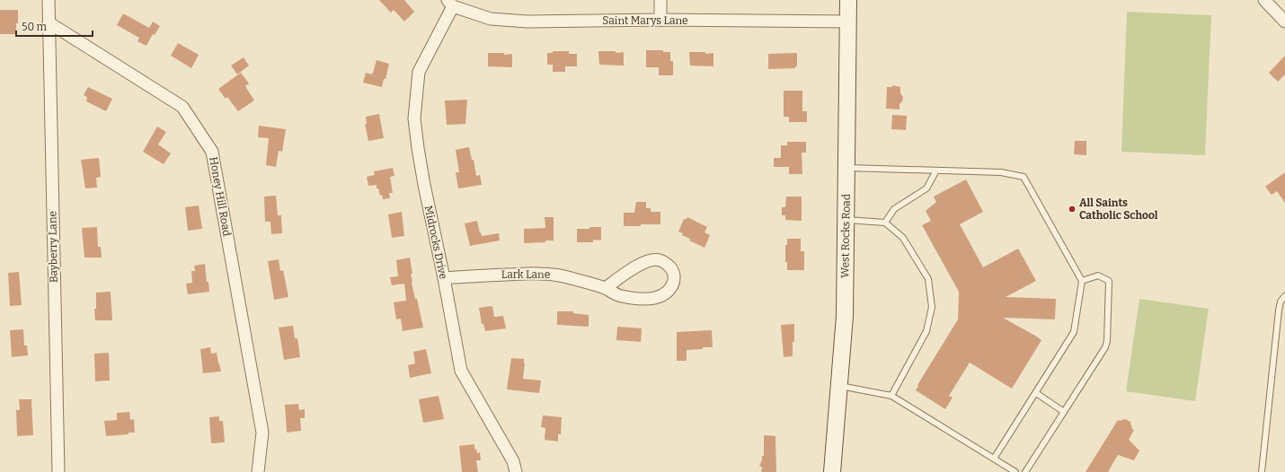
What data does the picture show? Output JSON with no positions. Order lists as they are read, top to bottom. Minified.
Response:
{"streets":{"main road":["West Rocks Road"],"street":["Saint Marys Lane","Honey Hill Road","Midrocks Drive","Bayberry Lane","Lark Lane"]},"crossings":[["Saint Marys Lane","West Rocks Road"],["Saint Marys Lane","Midrocks Drive"],["Honey Hill Road","Bayberry Lane"],["Midrocks Drive","Lark Lane"]],"places":["All Saints Catholic School"],"scale_bar":"50 m"}
